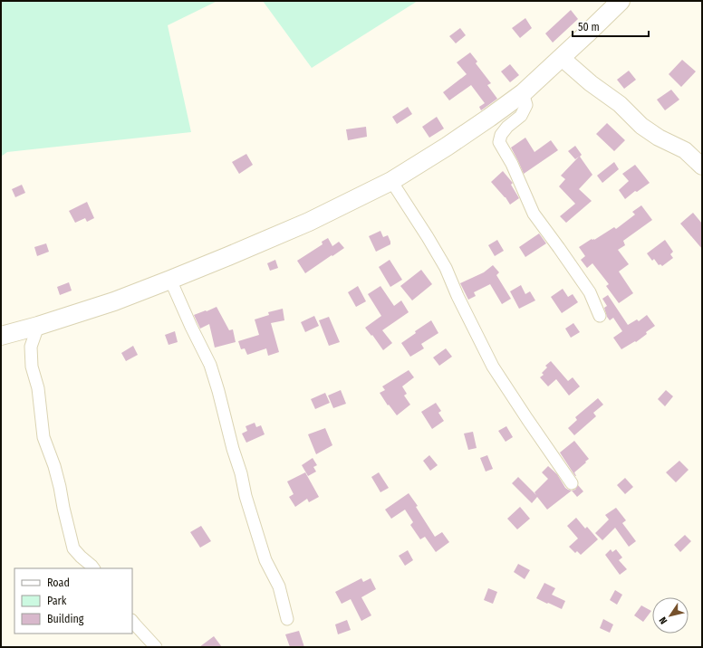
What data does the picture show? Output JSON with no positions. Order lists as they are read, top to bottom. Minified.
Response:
{"legend":["Road","Park","Building"],"scale_bar":"50 m","north":"bottom left"}
